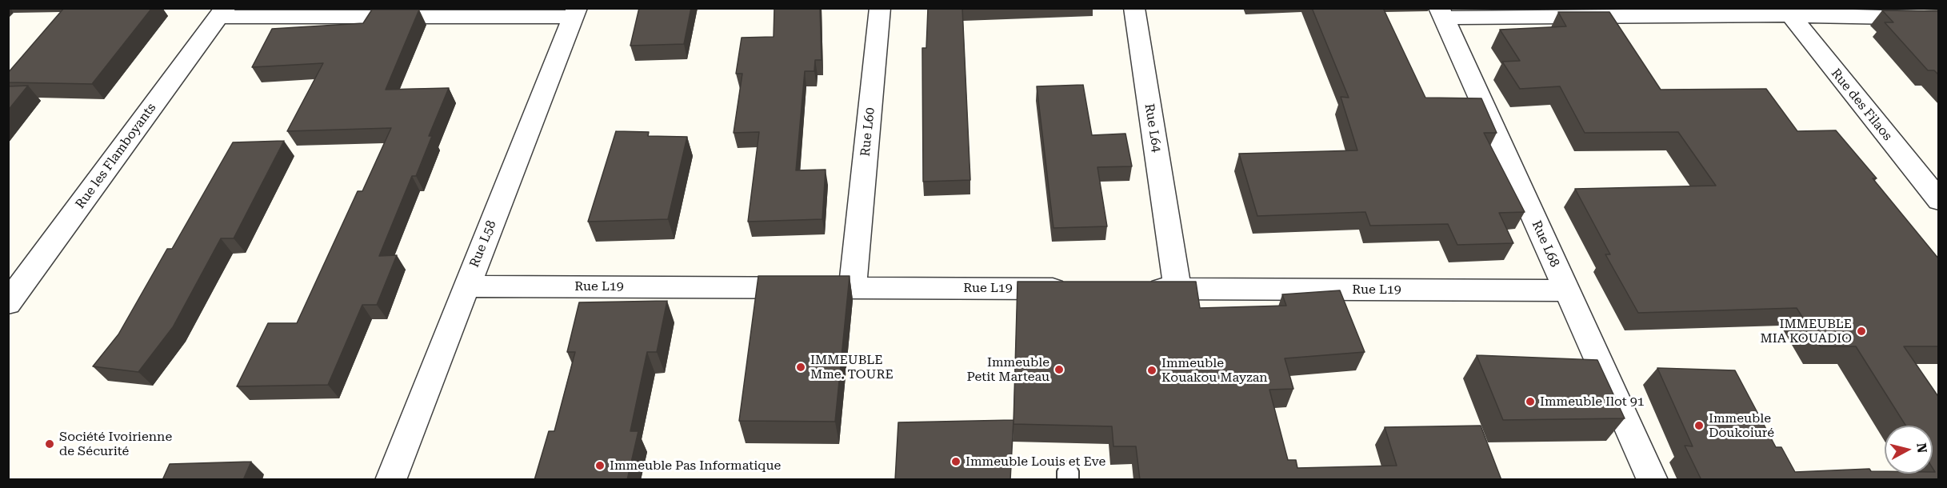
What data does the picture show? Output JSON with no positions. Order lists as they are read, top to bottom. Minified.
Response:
{"streets":{"street":["Rue des Filaos","Rue L64","Rue L60","Rue les Flamboyants","Rue L58","Rue L68","Rue L19"]},"crossings":[["Rue L64","Rue L19"],["Rue L60","Rue L19"],["Rue L58","Rue L19"],["Rue L68","Rue L19"]],"places":["IMMEUBLE MIA KOUADIO","IMMEUBLE Mme. TOURE","Immeuble Petit Marteau","Immeuble Kouakou Mayzan","Immeuble Ilot 91","Immeuble Doukoiuré","Société Ivoirienne de Sécurité","Immeuble Louis et Eve","Immeuble Pas Informatique"],"north":"right"}
